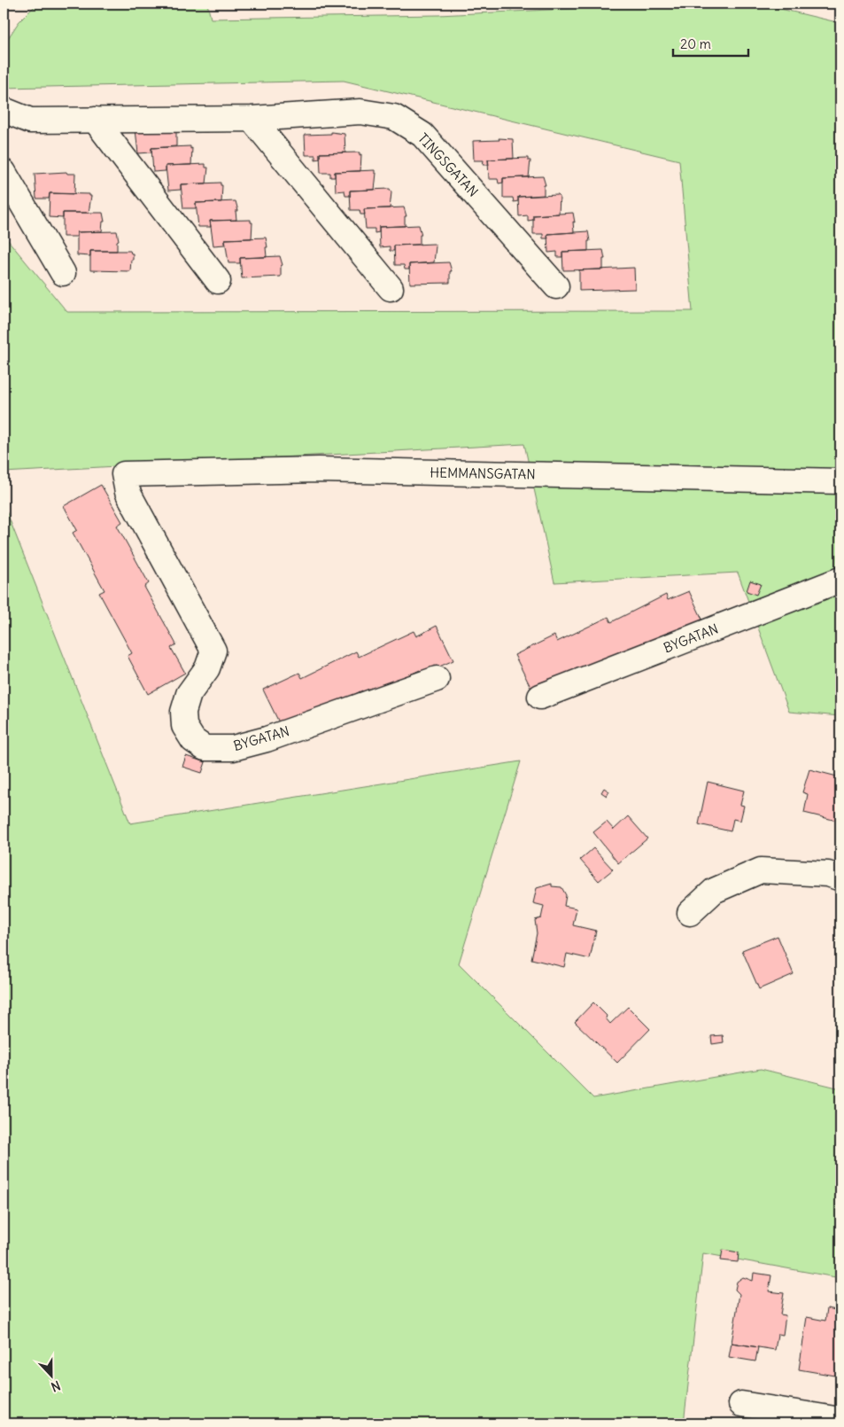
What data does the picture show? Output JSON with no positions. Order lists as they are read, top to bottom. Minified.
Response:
{"streets":{"street":["TINGSGATAN","HEMMANSGATAN","BYGATAN"]},"crossings":[["HEMMANSGATAN","BYGATAN"]],"scale_bar":"20 m","north":"bottom"}
